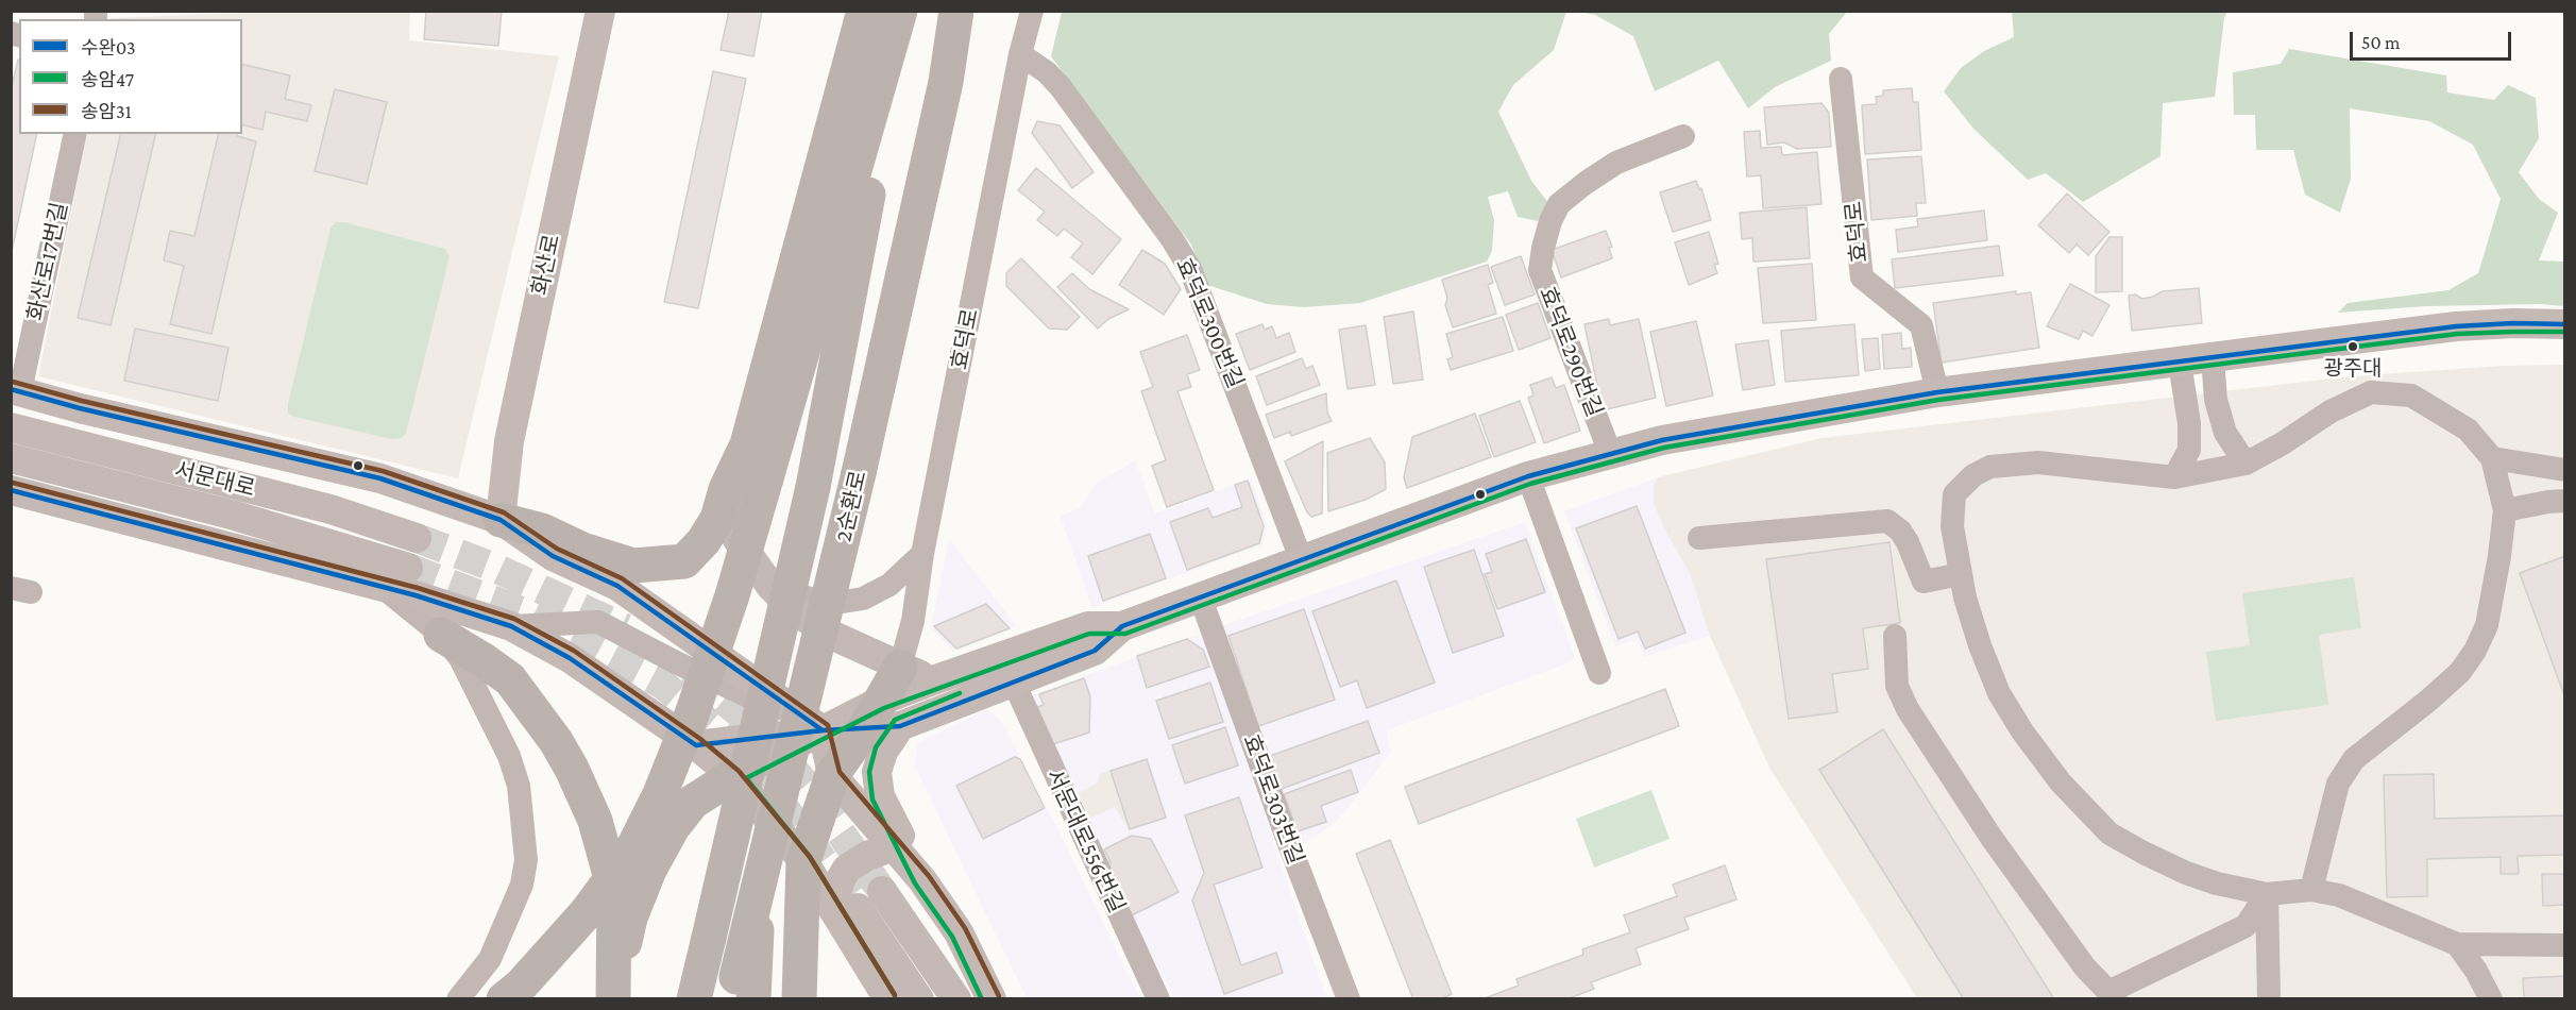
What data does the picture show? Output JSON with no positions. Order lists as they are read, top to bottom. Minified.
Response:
{"streets":{"highway":["2순환로"],"main road":["화산로","서문대로"],"street":["효덕로","화산로17번길","효덕로300번길","효덕로290번길","효덕로303번길","서문대로556번길"]},"crossings":[["효덕로","효덕로300번길"],["화산로17번길","서문대로"],["화산로","서문대로"]],"places":["광주대"],"lines":["transit line 수완03","transit line 송암47","transit line 송암31"],"legend":["수완03","송암47","송암31"],"scale_bar":"50 m"}
